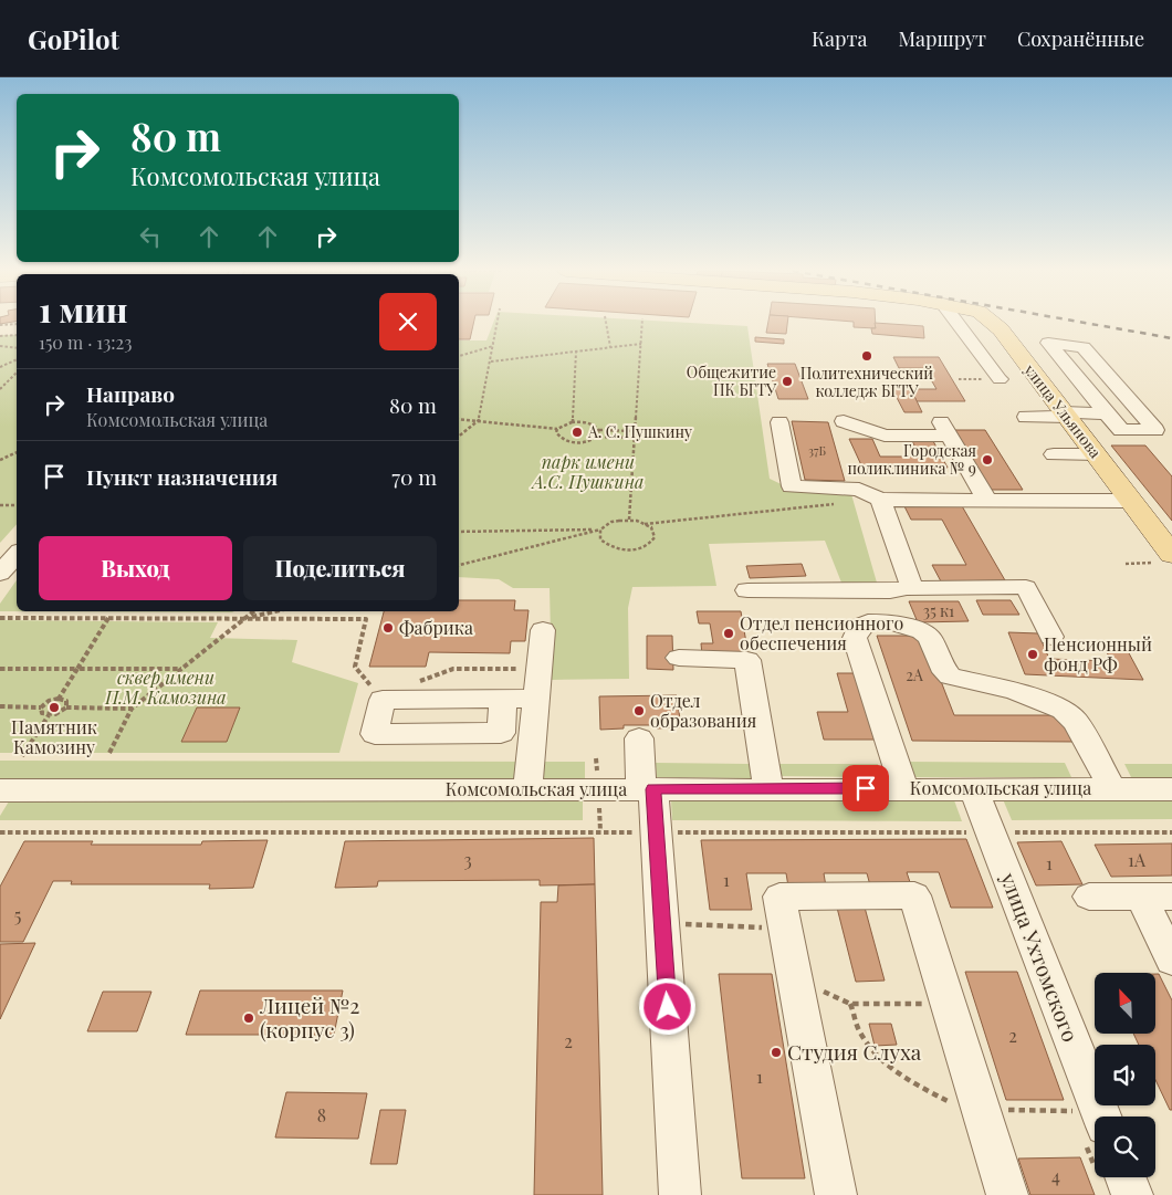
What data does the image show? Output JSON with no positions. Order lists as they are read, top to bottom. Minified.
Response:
{"streets":{"main road":["улица Ульянова"],"street":["Комсомольская улица","улица Ухтомского"]},"crossings":[["Комсомольская улица","улица Ухтомского"]],"parks":["парк имени А.С. Пушкина","сквер имени П.М. Камозина"],"places":["Политехнический колледж БГТУ","Общежитие ПК БГТУ","А. С. Пушкину","Городская поликлиника № 9","Фабрика","Отдел пенсионного обеспечения","Пенсионный фонд РФ","Памятник Камозину","Отдел образования","Лицей №2 (корпус 3)","Студия Слуха"],"house_numbers":["37Б","35 к1","2А","3","1А","1","1","5","2","2","1","8","4"],"north":"top left","page":{"header":"GoPilot","nav":["Карта","Маршрут","Сохранённые"],"turn":["80 m","Комсомольская улица"],"heading":["1 мин","150 m · 13:23"],"list":[{"name":"Направо","note":"Комсомольская улица","value":"80 m"},{"name":"Пункт назначения","value":"70 m"}],"buttons":["Выход","Поделиться"]}}
